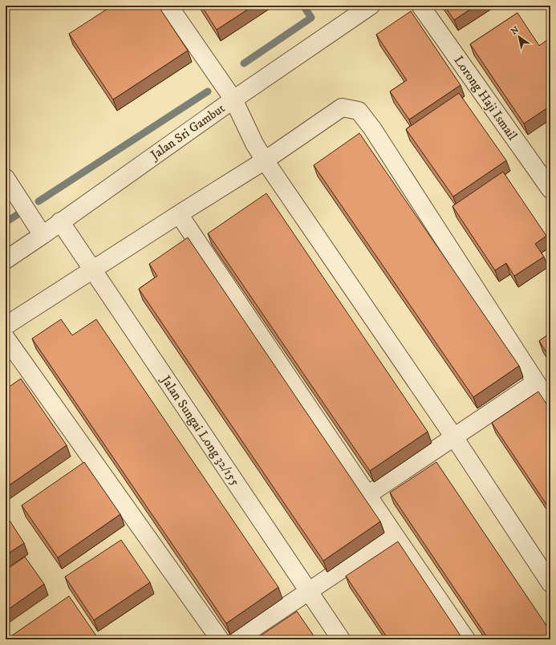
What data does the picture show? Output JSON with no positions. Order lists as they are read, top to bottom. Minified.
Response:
{"streets":{"street":["Lorong Haji Ismail","Jalan Sri Gambut","Jalan Sungai Long 32/155"]},"crossings":[["Jalan Sri Gambut","Jalan Sungai Long 32/155"]],"north":"top left"}
